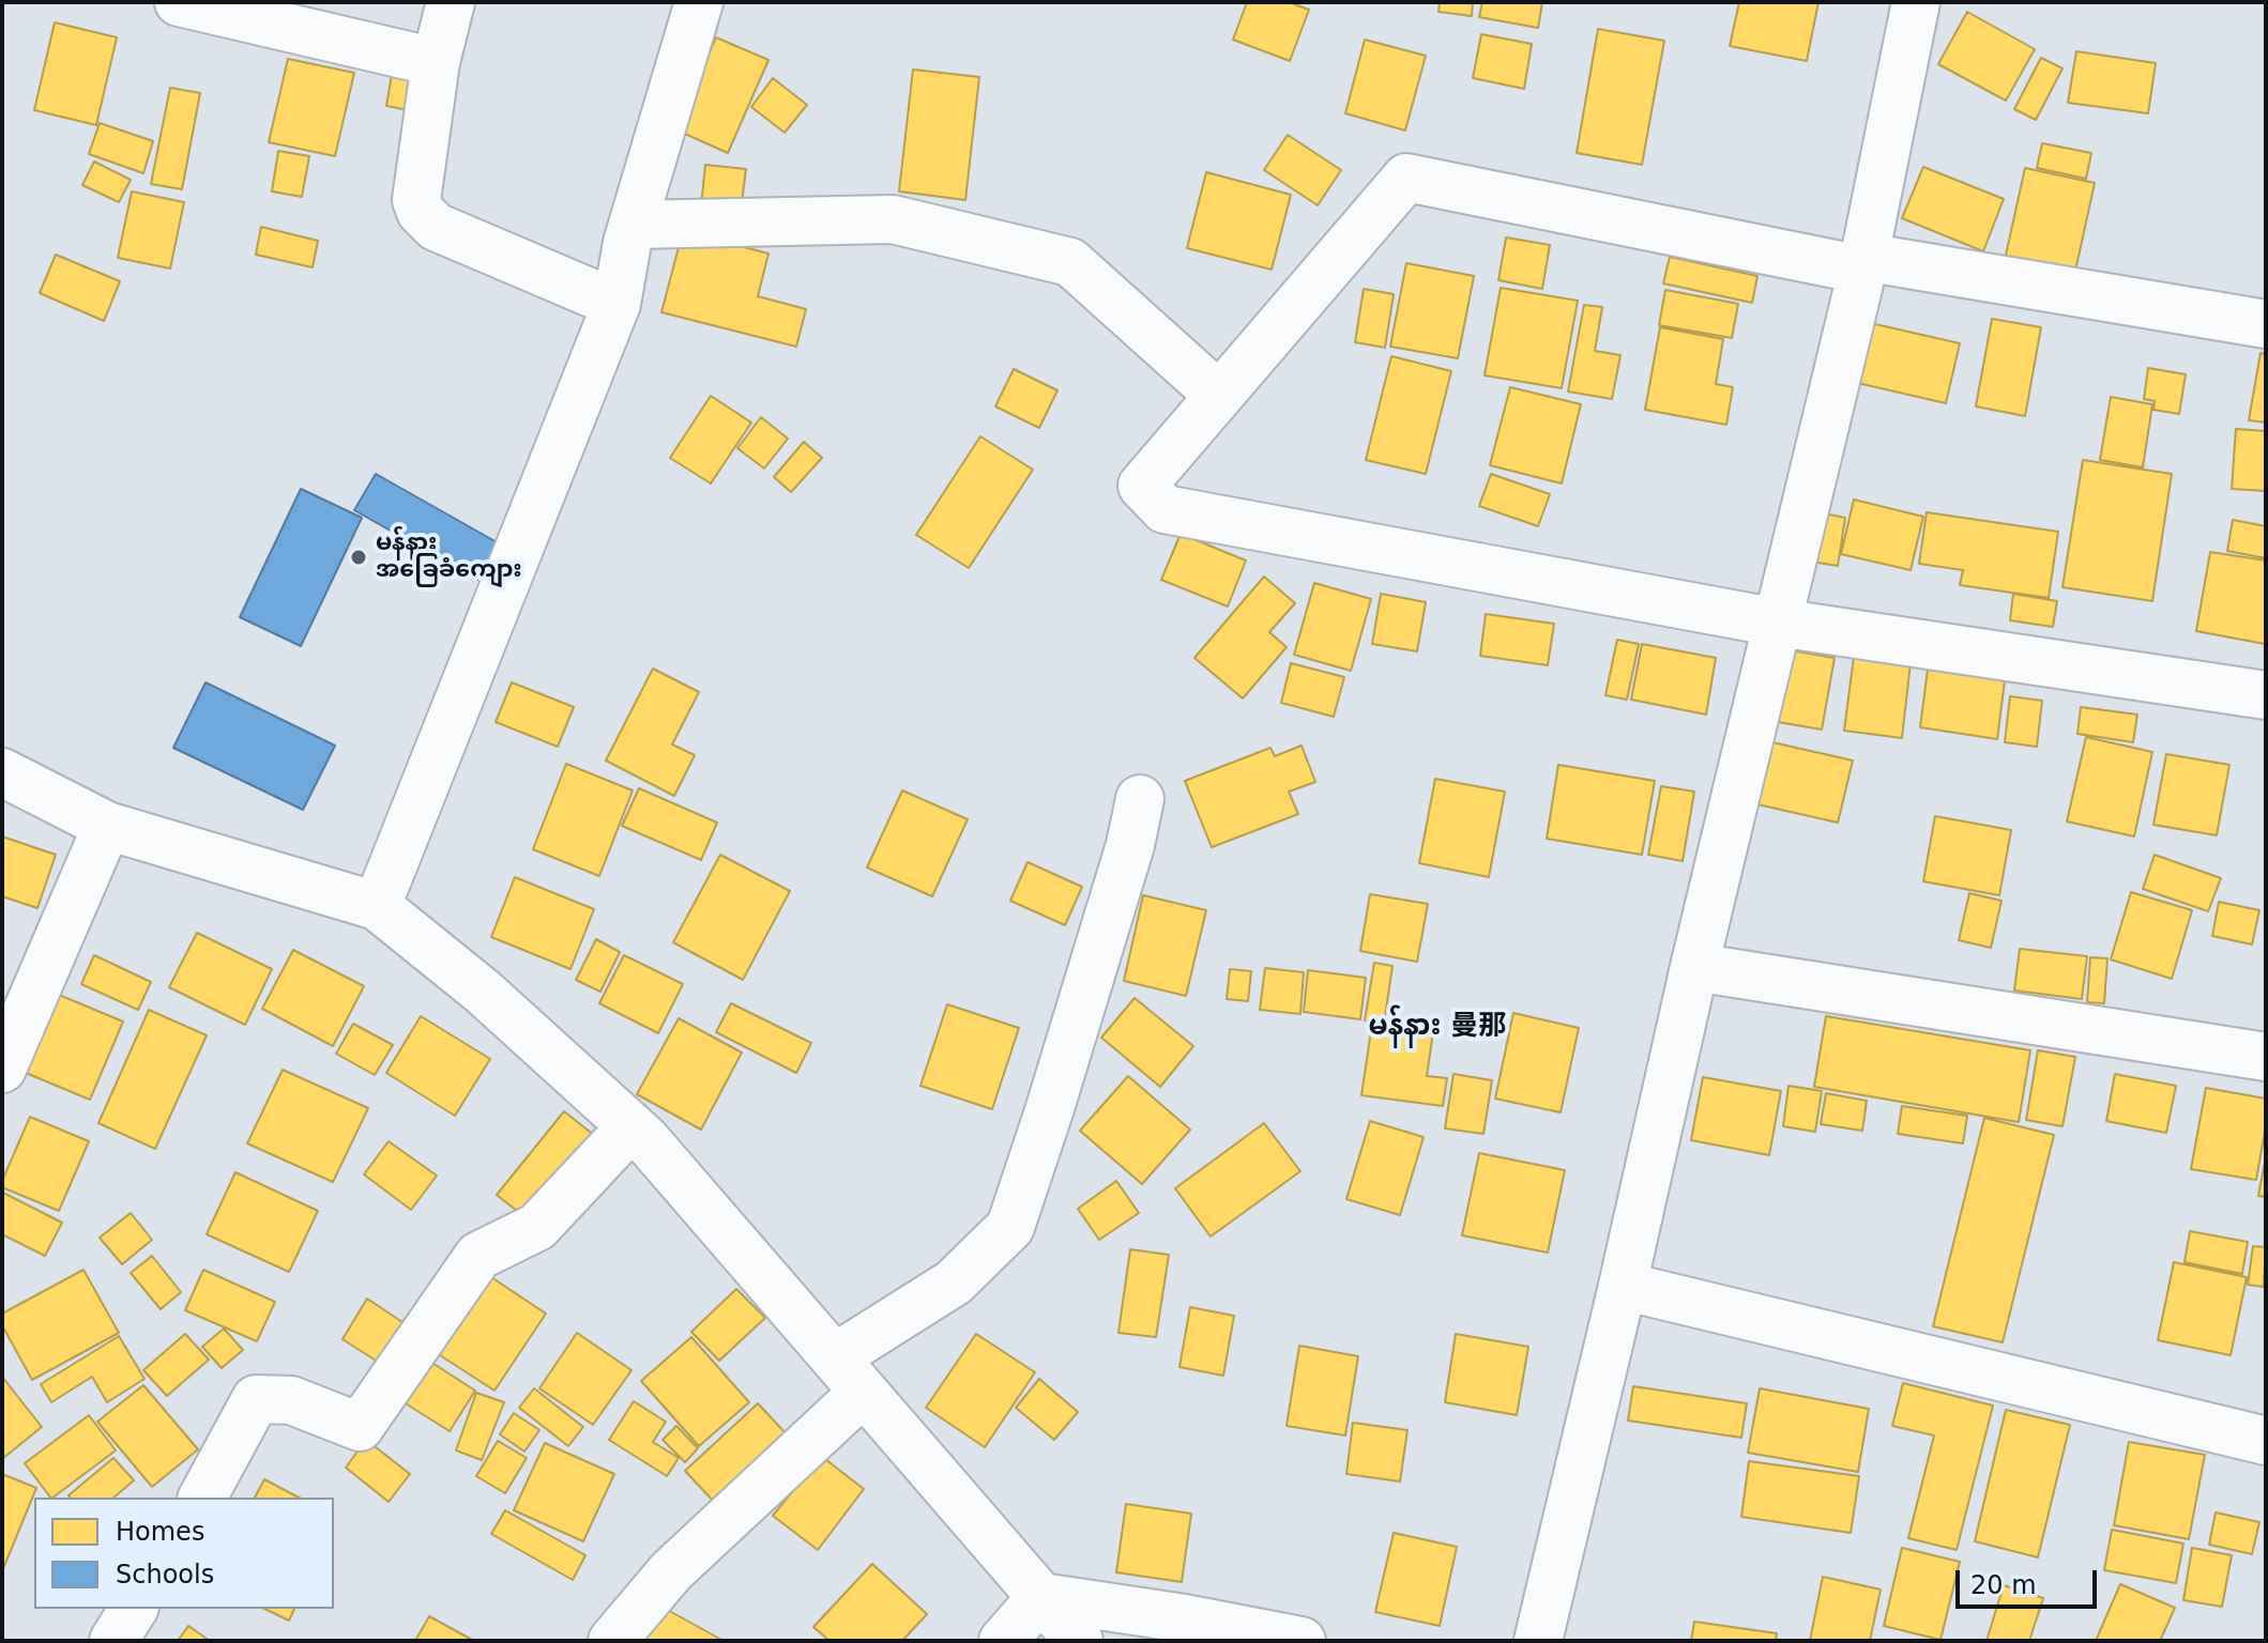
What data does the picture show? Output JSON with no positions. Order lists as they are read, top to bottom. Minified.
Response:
{"districts":["မန်နား 曼那"],"places":["မန်နား အခြေခံကျေား"],"legend":["Homes","Schools"],"scale_bar":"20 m"}
